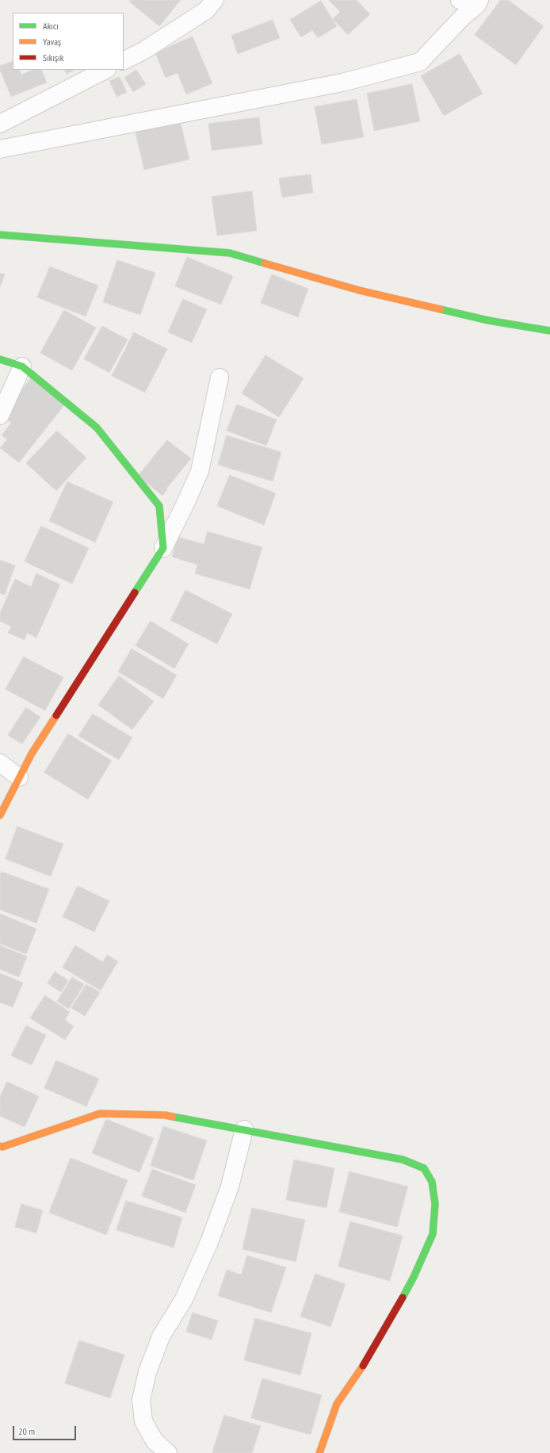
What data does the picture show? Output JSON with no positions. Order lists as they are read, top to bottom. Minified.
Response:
{"legend":["Akıcı","Yavaş","Sıkışık"],"scale_bar":"20 m"}
